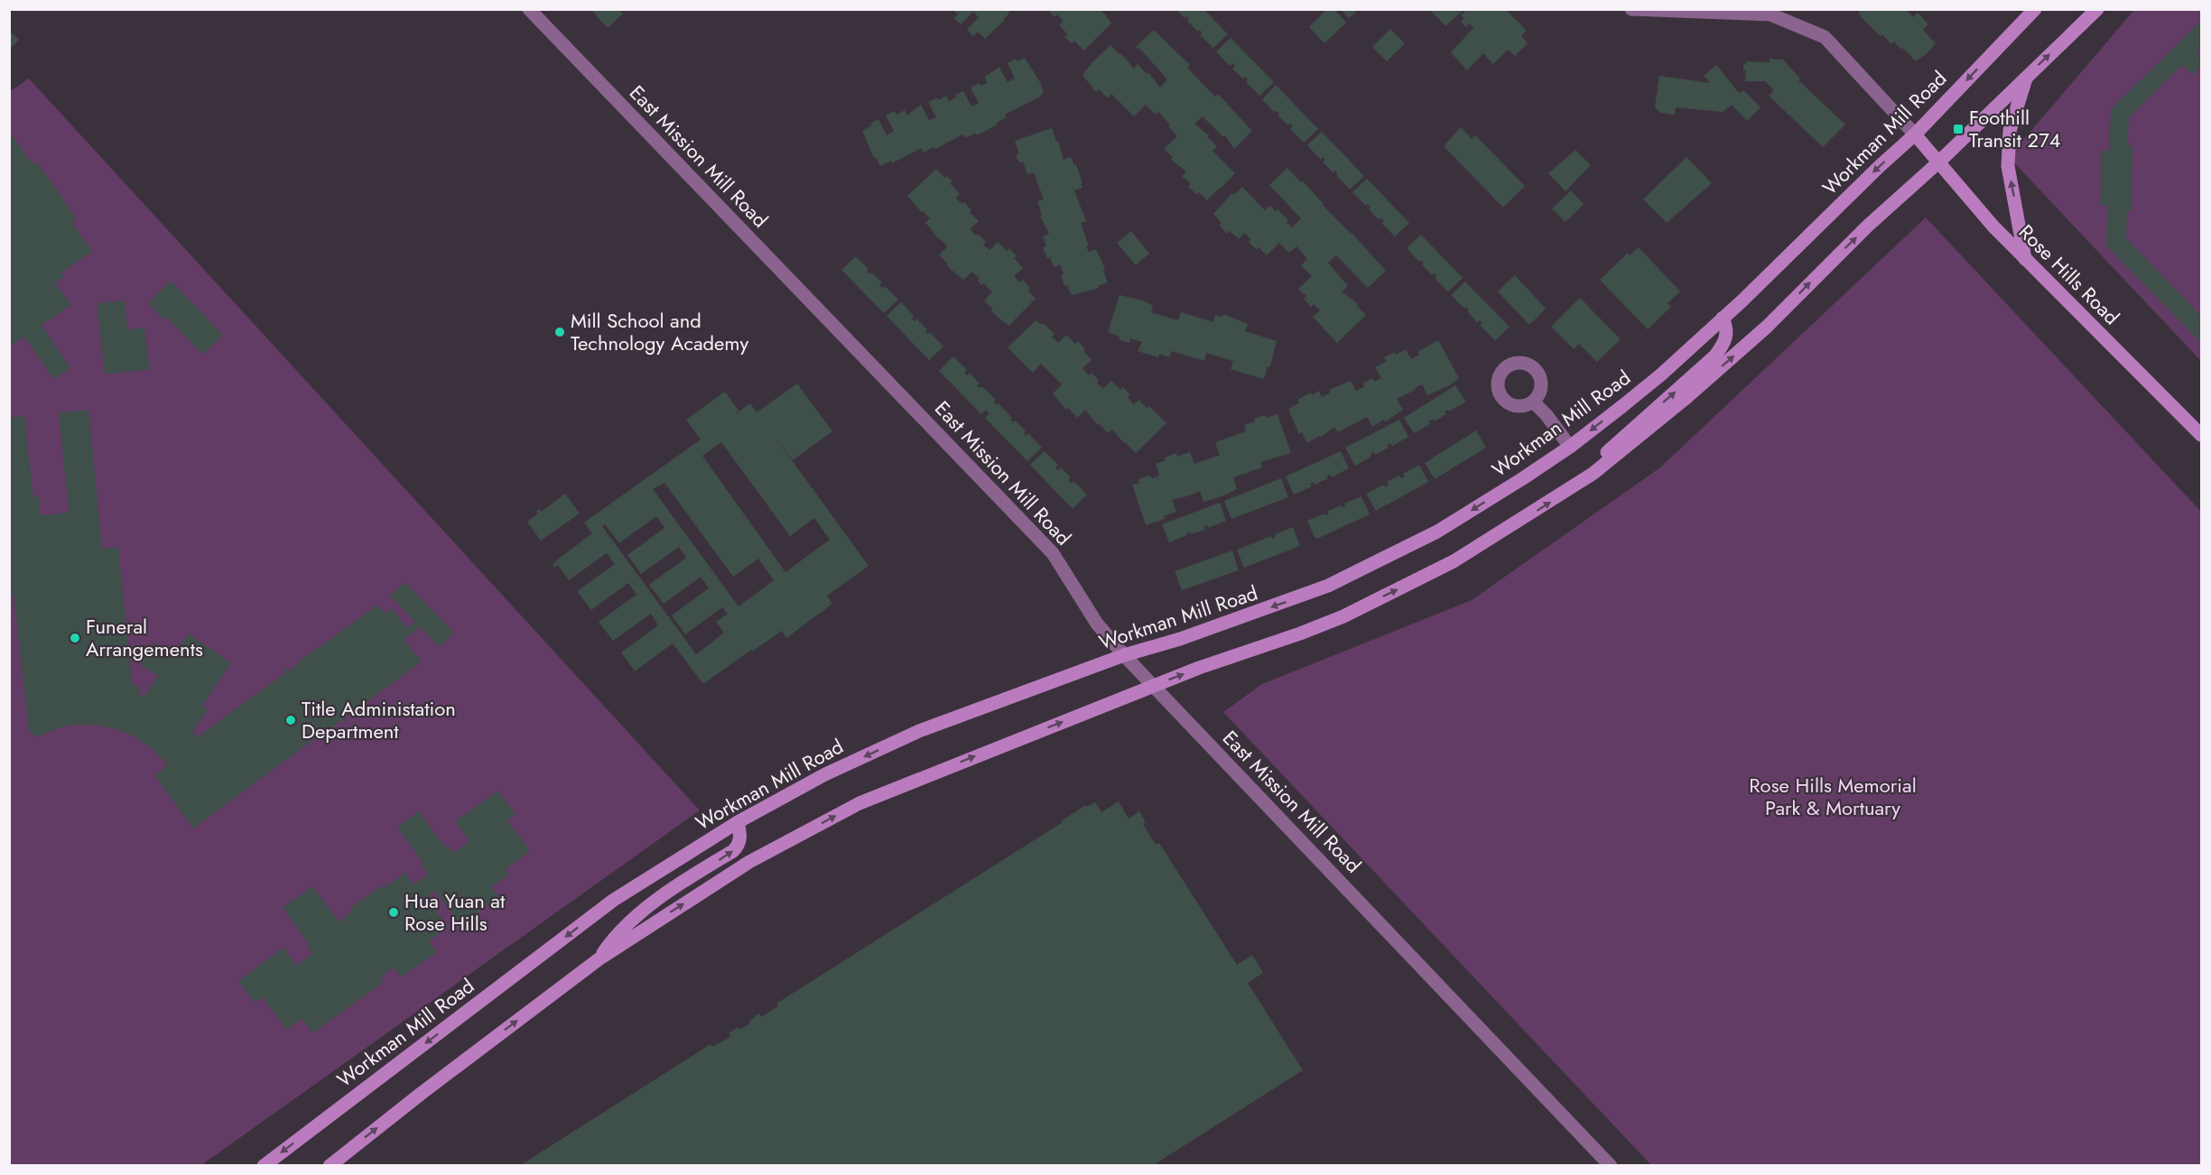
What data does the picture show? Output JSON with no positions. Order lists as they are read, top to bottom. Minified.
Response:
{"streets":{"main road":["Workman Mill Road","Rose Hills Road"],"street":["East Mission Mill Road"]},"crossings":[["Workman Mill Road","East Mission Mill Road"],["Workman Mill Road","Rose Hills Road"]],"parks":["Rose Hills Memorial Park & Mortuary"],"places":{"transit":["Foothill Transit 274"],"other":["Mill School and Technology Academy","Funeral Arrangements","Title Administation Department","Hua Yuan at Rose Hills"]}}
